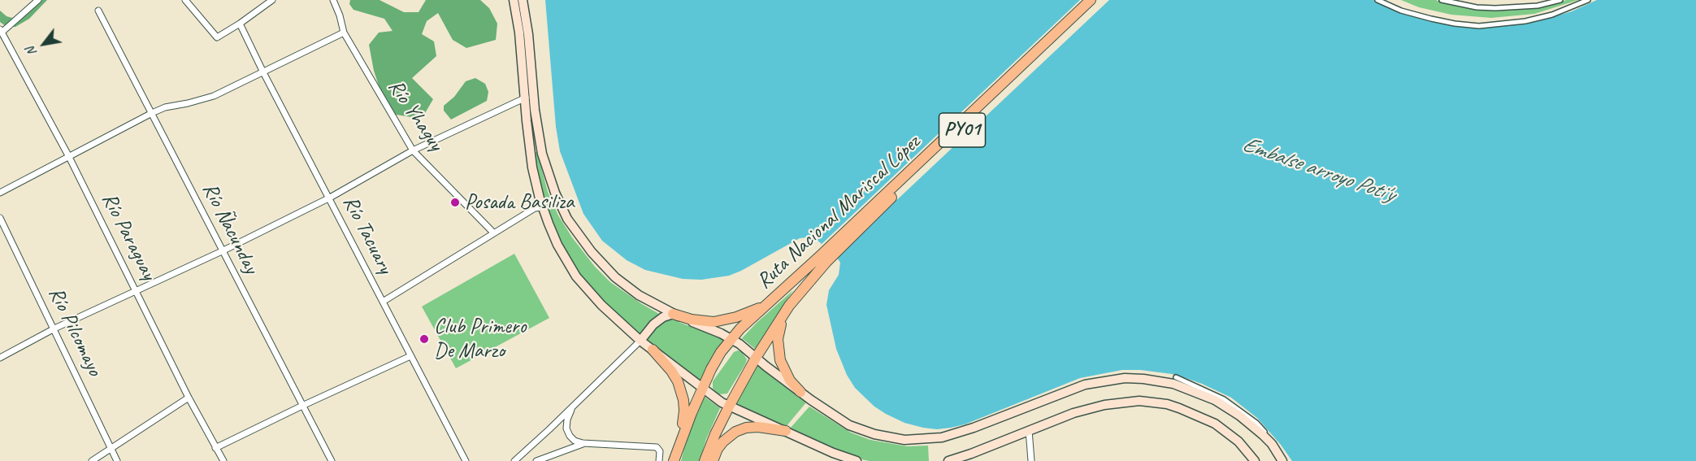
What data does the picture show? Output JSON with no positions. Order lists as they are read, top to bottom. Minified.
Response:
{"streets":{"highway":["PY01","Ruta Nacional Mariscal López"],"street":["Río Yhaguy","Río Ñacunday","Río Tacuary","Río Paraguay","Río Pilcomayo"]},"water":["Embalse arroyo Poti'y"],"places":["Posada Basiliza","Club Primero De Marzo"],"north":"bottom left"}
